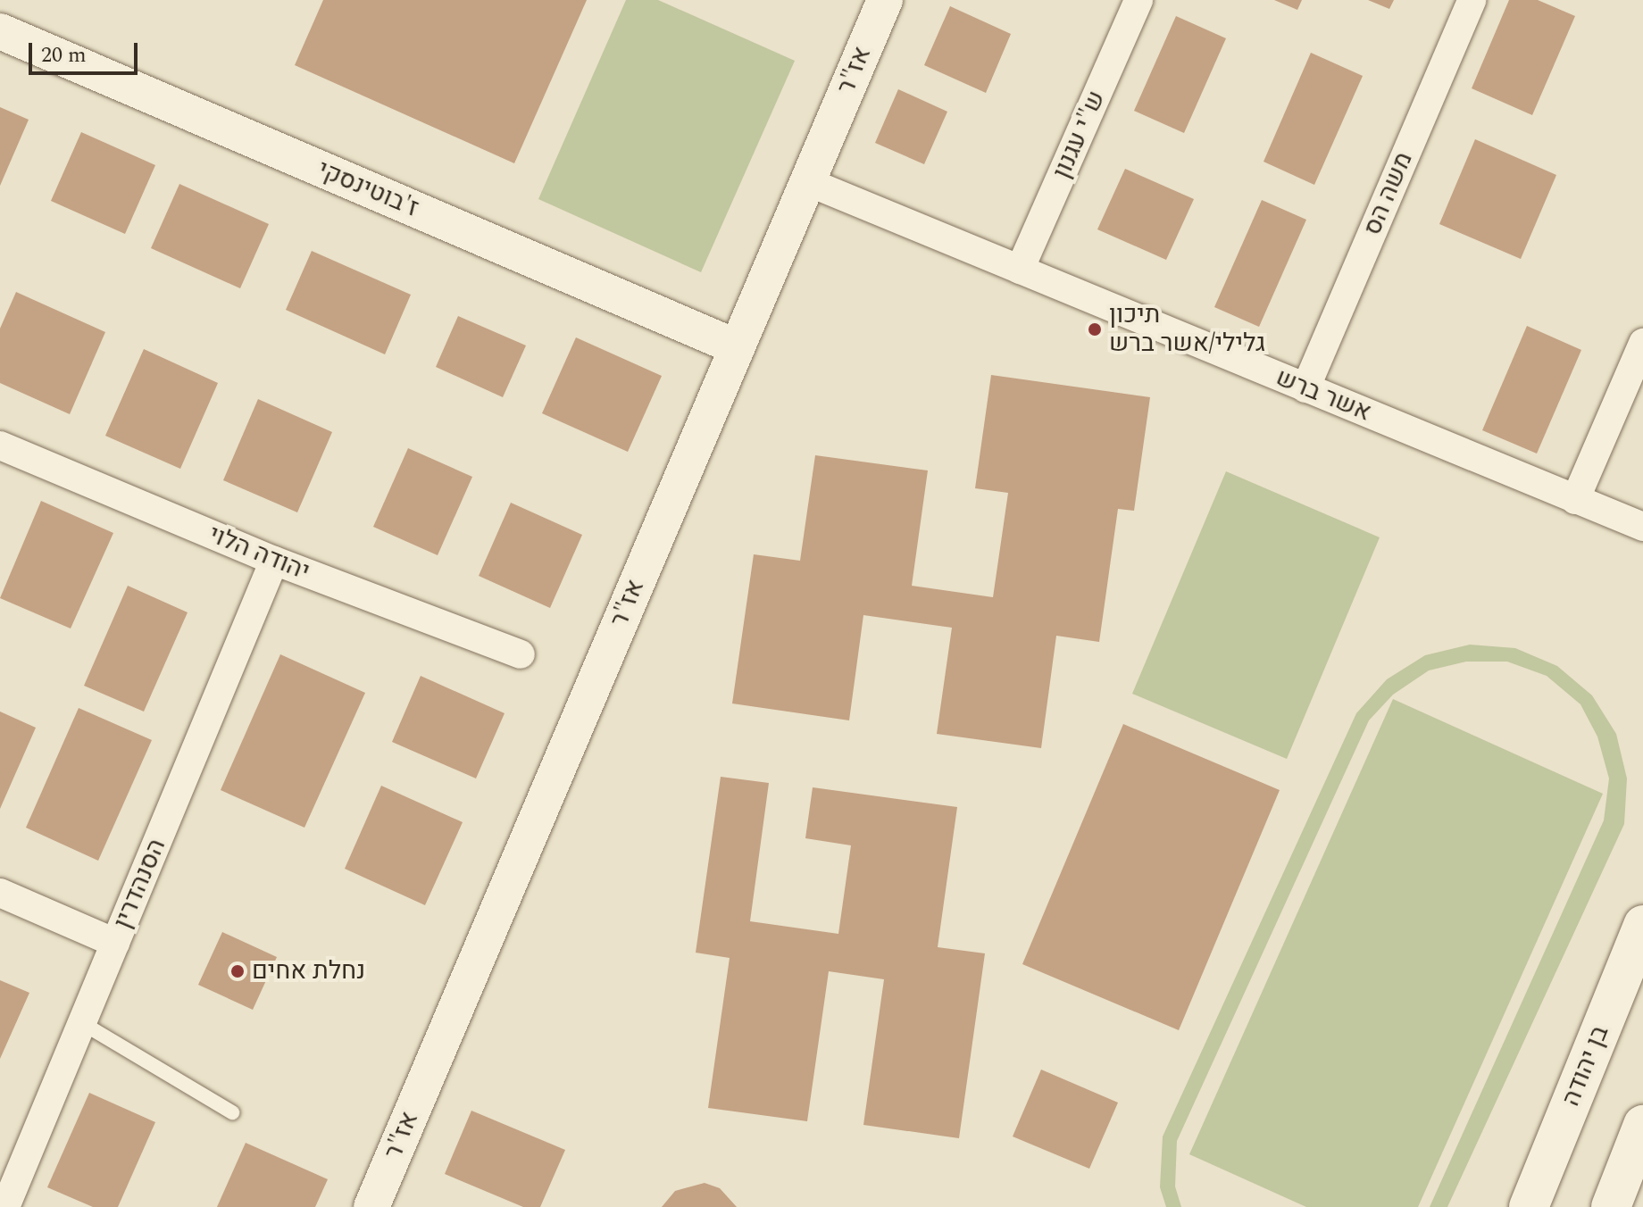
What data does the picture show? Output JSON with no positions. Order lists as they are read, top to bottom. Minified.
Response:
{"streets":{"main road":["בן יהודה"],"street":["אז\"ר","ש\"י עגנון","ז'בוטינסקי","משה הס","אשר ברש","יהודה הלוי","הסנהדרין"]},"crossings":[["אז\"ר","ז'בוטינסקי"],["אז\"ר","אשר ברש"],["ש\"י עגנון","אשר ברש"],["משה הס","אשר ברש"],["יהודה הלוי","הסנהדרין"]],"places":["תיכון גלילי/אשר ברש","נחלת אחים"],"scale_bar":"20 m"}
